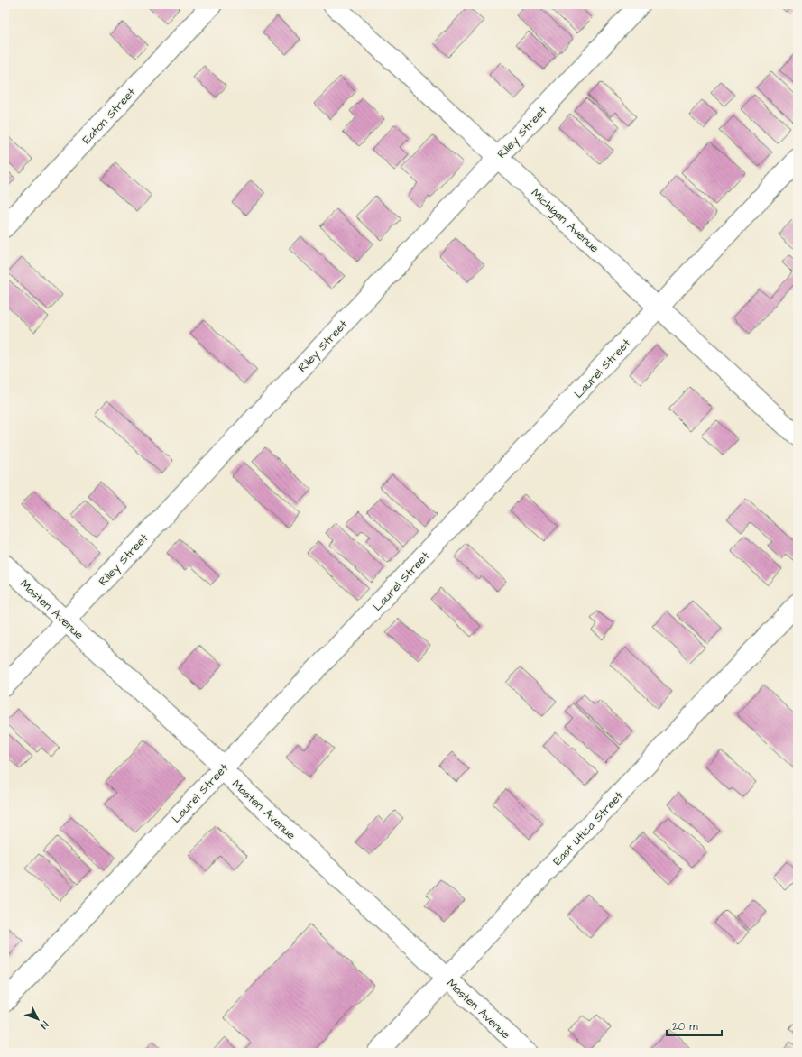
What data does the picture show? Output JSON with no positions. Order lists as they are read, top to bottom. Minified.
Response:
{"streets":{"street":["Eaton Street","Riley Street","Michigan Avenue","Laurel Street","Masten Avenue","East Utica Street"]},"crossings":[["Riley Street","Michigan Avenue"],["Riley Street","Masten Avenue"],["Michigan Avenue","Laurel Street"],["Laurel Street","Masten Avenue"],["Masten Avenue","East Utica Street"]],"scale_bar":"20 m","north":"bottom right"}
